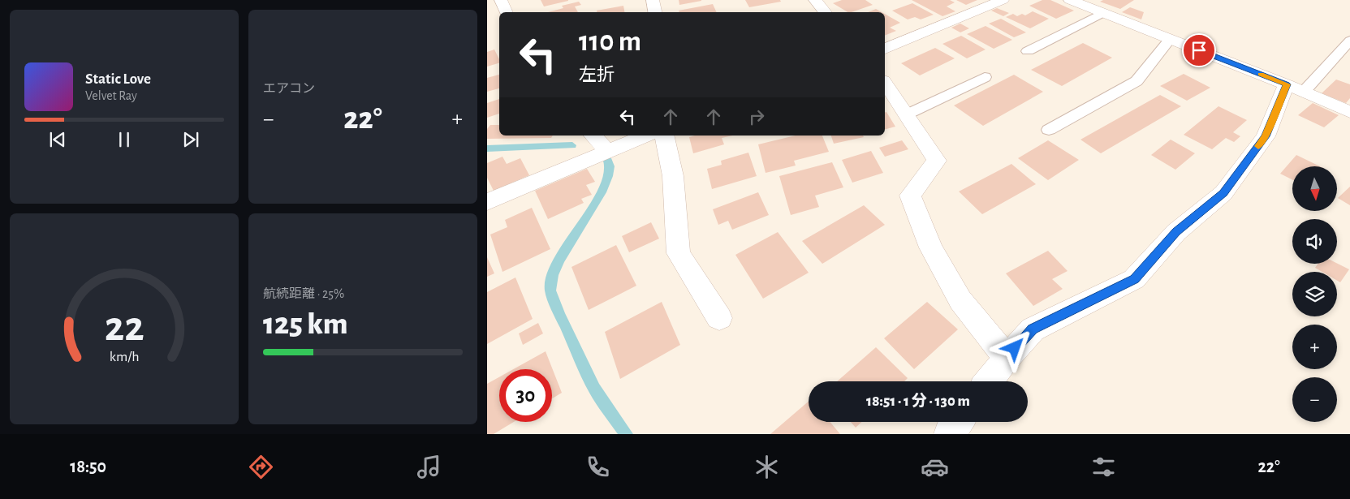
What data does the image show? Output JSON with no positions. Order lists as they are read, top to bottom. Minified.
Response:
{"north":"bottom","page":{"tile":["エアコン",["航続距離 · 25%","125 km"]],"turn":["110 m","左折"],"song":["Static Love","Velvet Ray"],"heat":["−","22°","+"],"map_buttons":["+","−"],"limit":"30","trip":"18:51 · 1 分 · 130 m","tabs":["18:50","22°"],"gauge":["22","km/h"]}}
